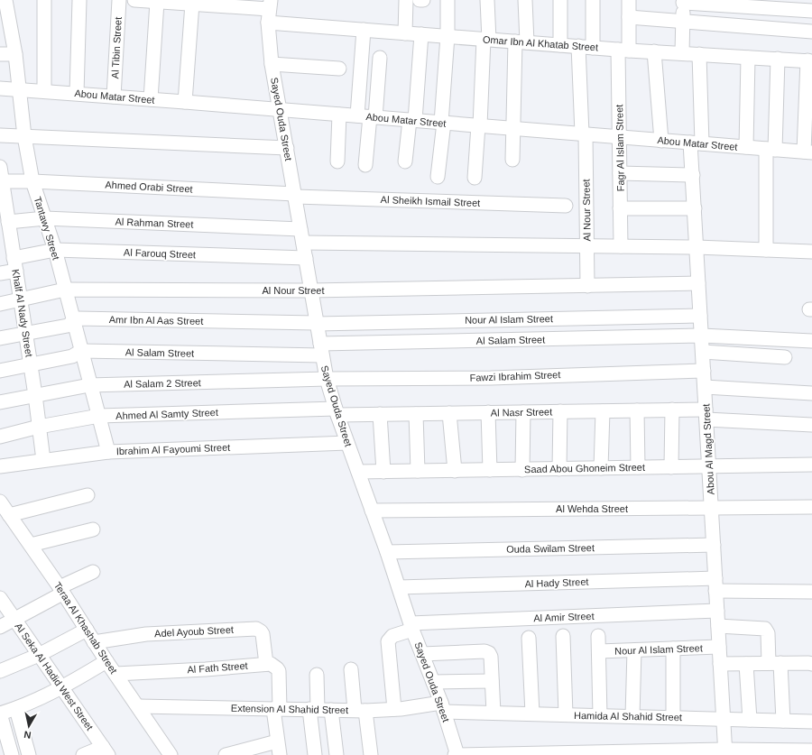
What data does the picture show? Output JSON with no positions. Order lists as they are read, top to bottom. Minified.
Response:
{"streets":{"street":["Omar Ibn Al Khatab Street","Al Tibin Street","Abou Matar Street","Sayed Ouda Street","Fagr Al Islam Street","Ahmed Orabi Street","Al Sheikh Ismail Street","Al Nour Street","Al Rahman Street","Tantawy Street","Al Farouq Street","Khalf Al Nady Street","Nour Al Islam Street","Amr Ibn Al Aas Street","Al Salam Street","Fawzi Ibrahim Street","Al Salam 2 Street","Al Nasr Street","Ahmed Al Samty Street","Ibrahim Al Fayoumi Street","Abou Al Magd Street","Saad Abou Ghoneim Street","Al Wehda Street","Ouda Swilam Street","Al Hady Street","Al Amir Street","Teraa Al Khashab Street","Adel Ayoub Street","Al Fath Street","Al Seka Al Hadid West Street","Extension Al Shahid Street","Hamida Al Shahid Street"]},"crossings":[["Omar Ibn Al Khatab Street","Sayed Ouda Street"],["Omar Ibn Al Khatab Street","Fagr Al Islam Street"],["Omar Ibn Al Khatab Street","Abou Al Magd Street"],["Al Tibin Street","Abou Matar Street"],["Abou Matar Street","Sayed Ouda Street"],["Abou Matar Street","Fagr Al Islam Street"],["Abou Matar Street","Al Nour Street"],["Abou Matar Street","Tantawy Street"],["Abou Matar Street","Abou Al Magd Street"],["Sayed Ouda Street","Ahmed Orabi Street"],["Sayed Ouda Street","Al Sheikh Ismail Street"],["Sayed Ouda Street","Al Nour Street"],["Sayed Ouda Street","Al Rahman Street"],["Sayed Ouda Street","Al Farouq Street"],["Sayed Ouda Street","Nour Al Islam Street"],["Sayed Ouda Street","Amr Ibn Al Aas Street"],["Sayed Ouda Street","Al Salam Street"],["Sayed Ouda Street","Fawzi Ibrahim Street"],["Sayed Ouda Street","Al Salam 2 Street"],["Sayed Ouda Street","Al Nasr Street"],["Sayed Ouda Street","Ahmed Al Samty Street"],["Sayed Ouda Street","Ibrahim Al Fayoumi Street"],["Sayed Ouda Street","Saad Abou Ghoneim Street"],["Sayed Ouda Street","Al Wehda Street"],["Sayed Ouda Street","Ouda Swilam Street"],["Sayed Ouda Street","Al Hady Street"],["Sayed Ouda Street","Al Amir Street"],["Sayed Ouda Street","Extension Al Shahid Street"],["Sayed Ouda Street","Hamida Al Shahid Street"],["Ahmed Orabi Street","Al Sheikh Ismail Street"],["Ahmed Orabi Street","Tantawy Street"],["Ahmed Orabi Street","Khalf Al Nady Street"],["Al Nour Street","Tantawy Street"],["Al Nour Street","Khalf Al Nady Street"],["Al Nour Street","Abou Al Magd Street"],["Al Rahman Street","Tantawy Street"],["Al Rahman Street","Khalf Al Nady Street"],["Tantawy Street","Al Farouq Street"],["Tantawy Street","Amr Ibn Al Aas Street"],["Tantawy Street","Al Salam Street"],["Tantawy Street","Al Salam 2 Street"],["Tantawy Street","Ahmed Al Samty Street"],["Tantawy Street","Ibrahim Al Fayoumi Street"],["Al Farouq Street","Khalf Al Nady Street"],["Khalf Al Nady Street","Amr Ibn Al Aas Street"],["Khalf Al Nady Street","Al Salam Street"],["Khalf Al Nady Street","Al Salam 2 Street"],["Khalf Al Nady Street","Ahmed Al Samty Street"],["Khalf Al Nady Street","Ibrahim Al Fayoumi Street"],["Nour Al Islam Street","Amr Ibn Al Aas Street"],["Nour Al Islam Street","Abou Al Magd Street"],["Al Salam Street","Abou Al Magd Street"],["Fawzi Ibrahim Street","Al Salam 2 Street"],["Fawzi Ibrahim Street","Abou Al Magd Street"],["Al Nasr Street","Ahmed Al Samty Street"],["Al Nasr Street","Abou Al Magd Street"],["Abou Al Magd Street","Saad Abou Ghoneim Street"],["Abou Al Magd Street","Al Wehda Street"],["Abou Al Magd Street","Ouda Swilam Street"],["Abou Al Magd Street","Al Hady Street"],["Abou Al Magd Street","Al Amir Street"],["Abou Al Magd Street","Hamida Al Shahid Street"],["Al Amir Street","Extension Al Shahid Street"],["Teraa Al Khashab Street","Adel Ayoub Street"],["Teraa Al Khashab Street","Al Fath Street"],["Teraa Al Khashab Street","Extension Al Shahid Street"],["Adel Ayoub Street","Al Fath Street"],["Extension Al Shahid Street","Hamida Al Shahid Street"]],"north":"bottom"}
